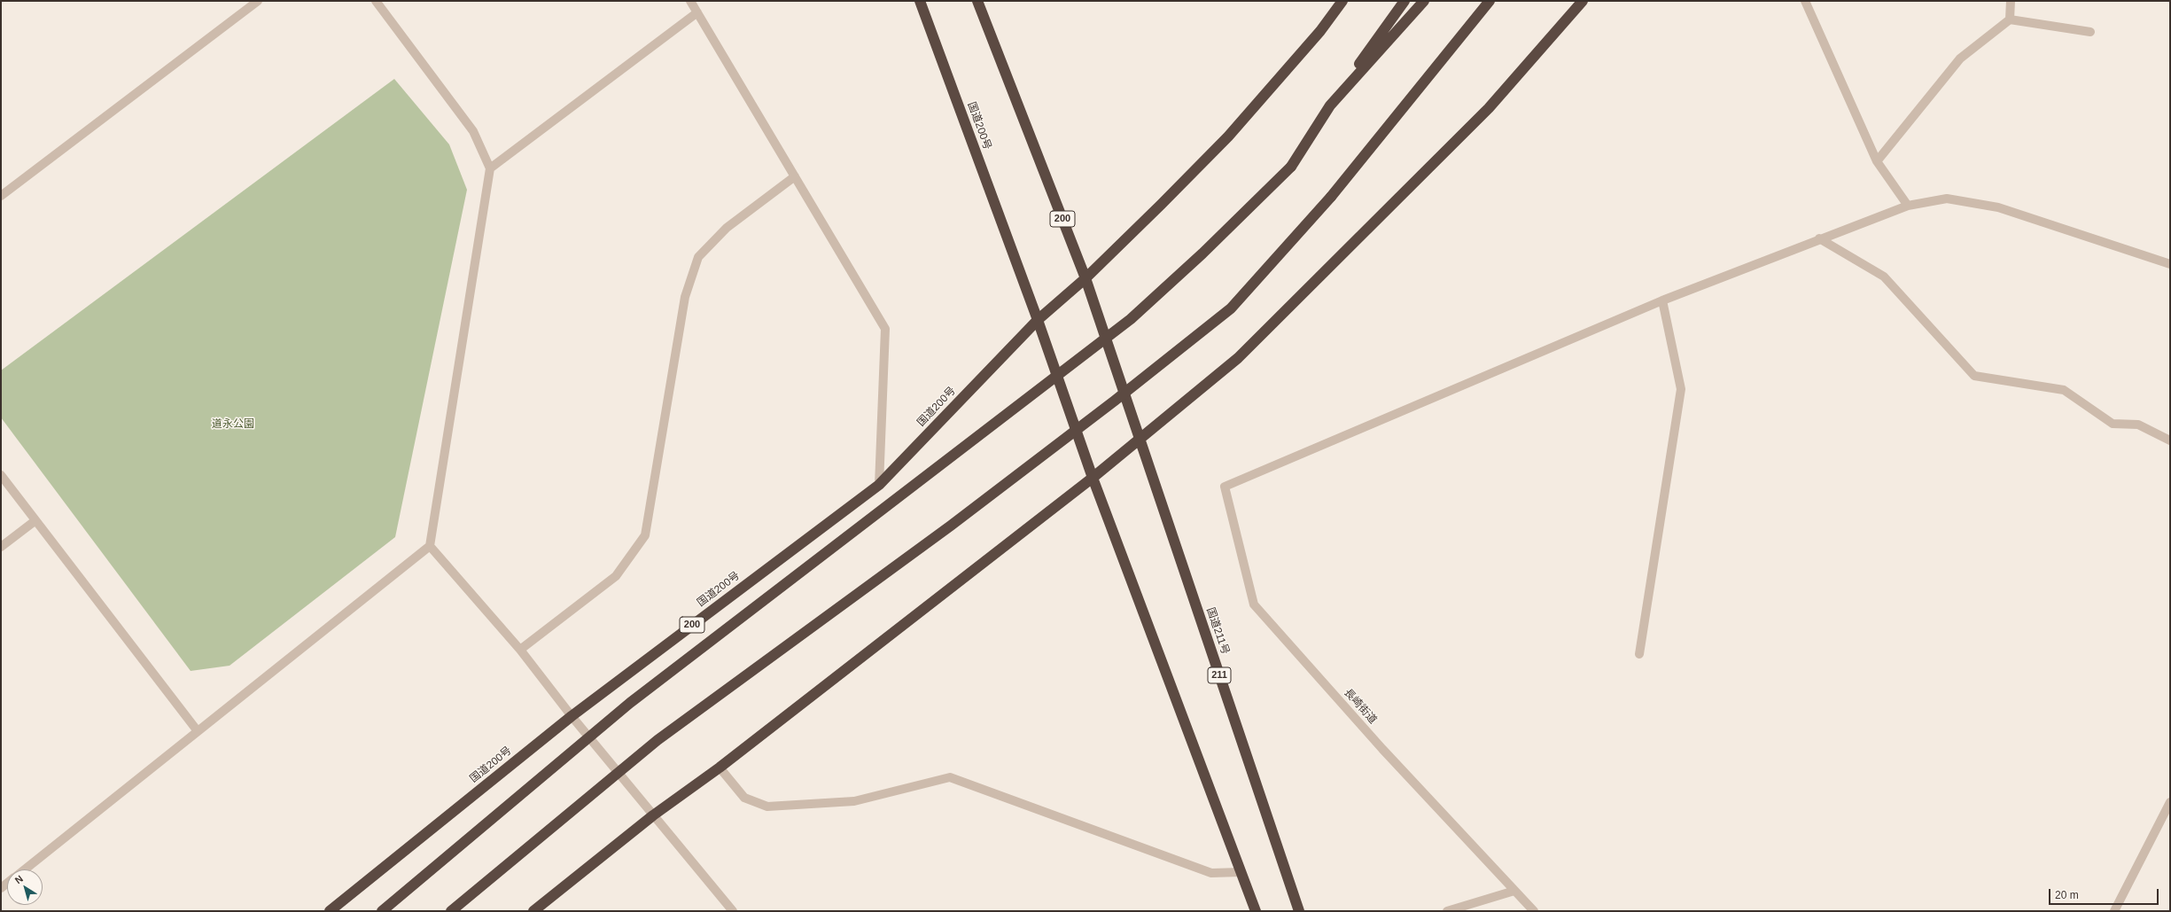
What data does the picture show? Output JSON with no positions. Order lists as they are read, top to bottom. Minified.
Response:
{"streets":{"highway":["国道200号","200","国道211号","211"],"street":["長崎街道"]},"crossings":[["国道200号","200"],["200","国道211号"]],"parks":["道永公園"],"scale_bar":"20 m","north":"top left"}
